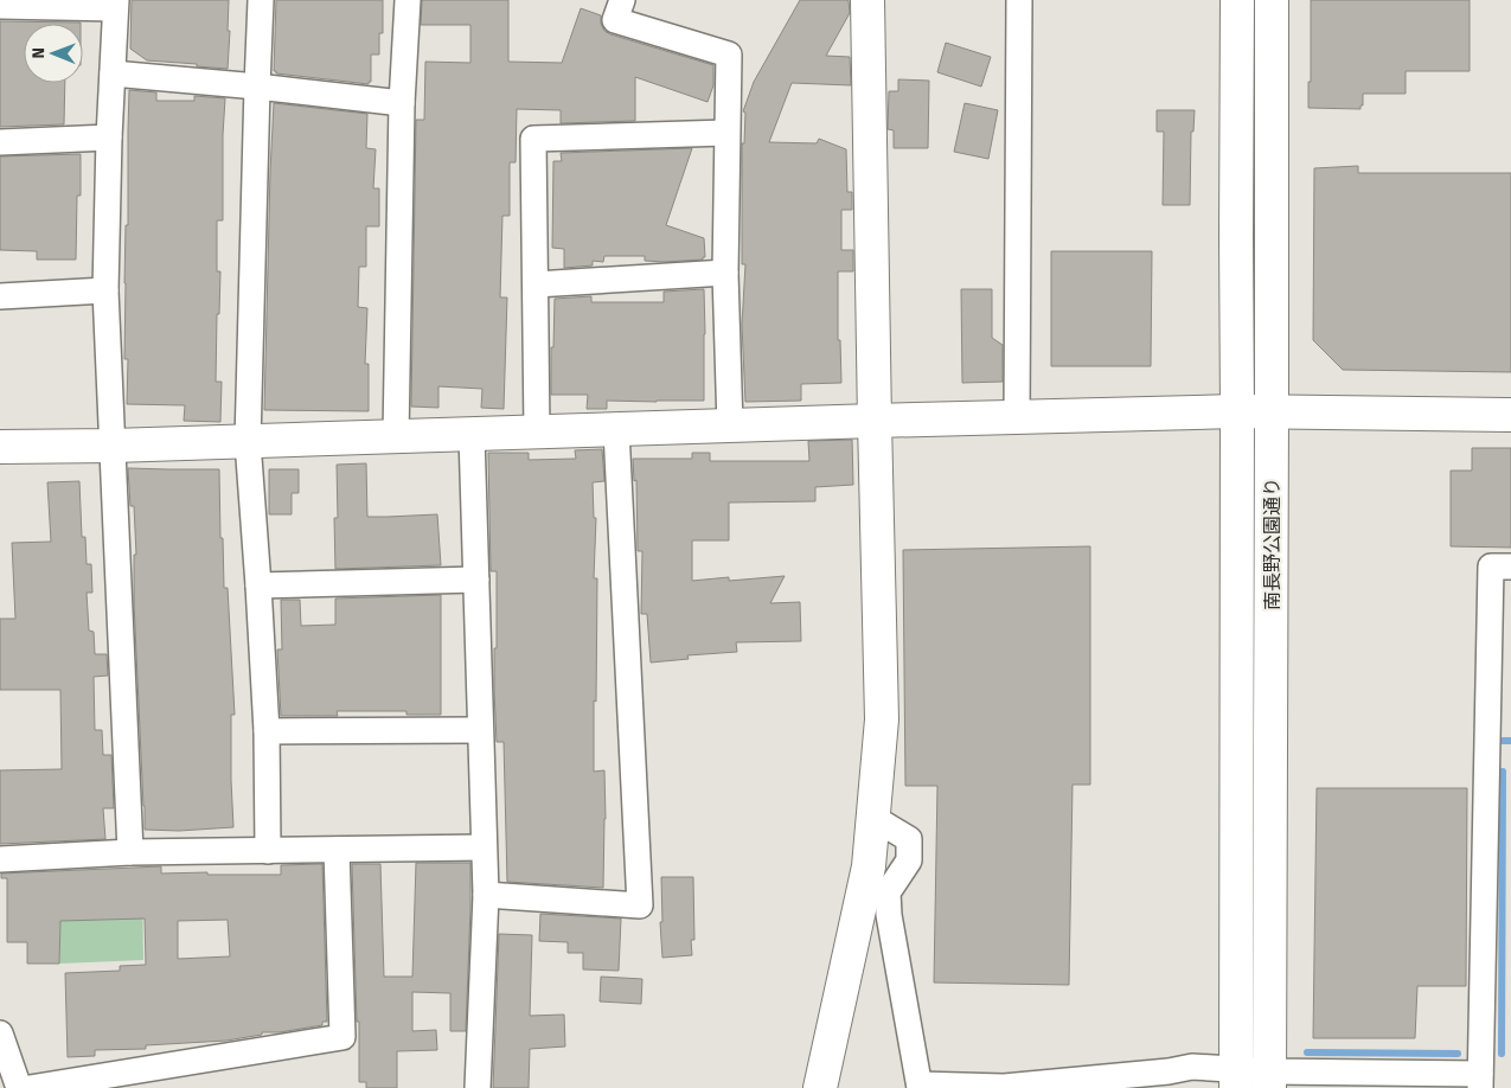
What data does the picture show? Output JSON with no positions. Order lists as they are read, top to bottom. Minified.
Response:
{"streets":{"street":["南長野公園通り"]},"north":"left"}
